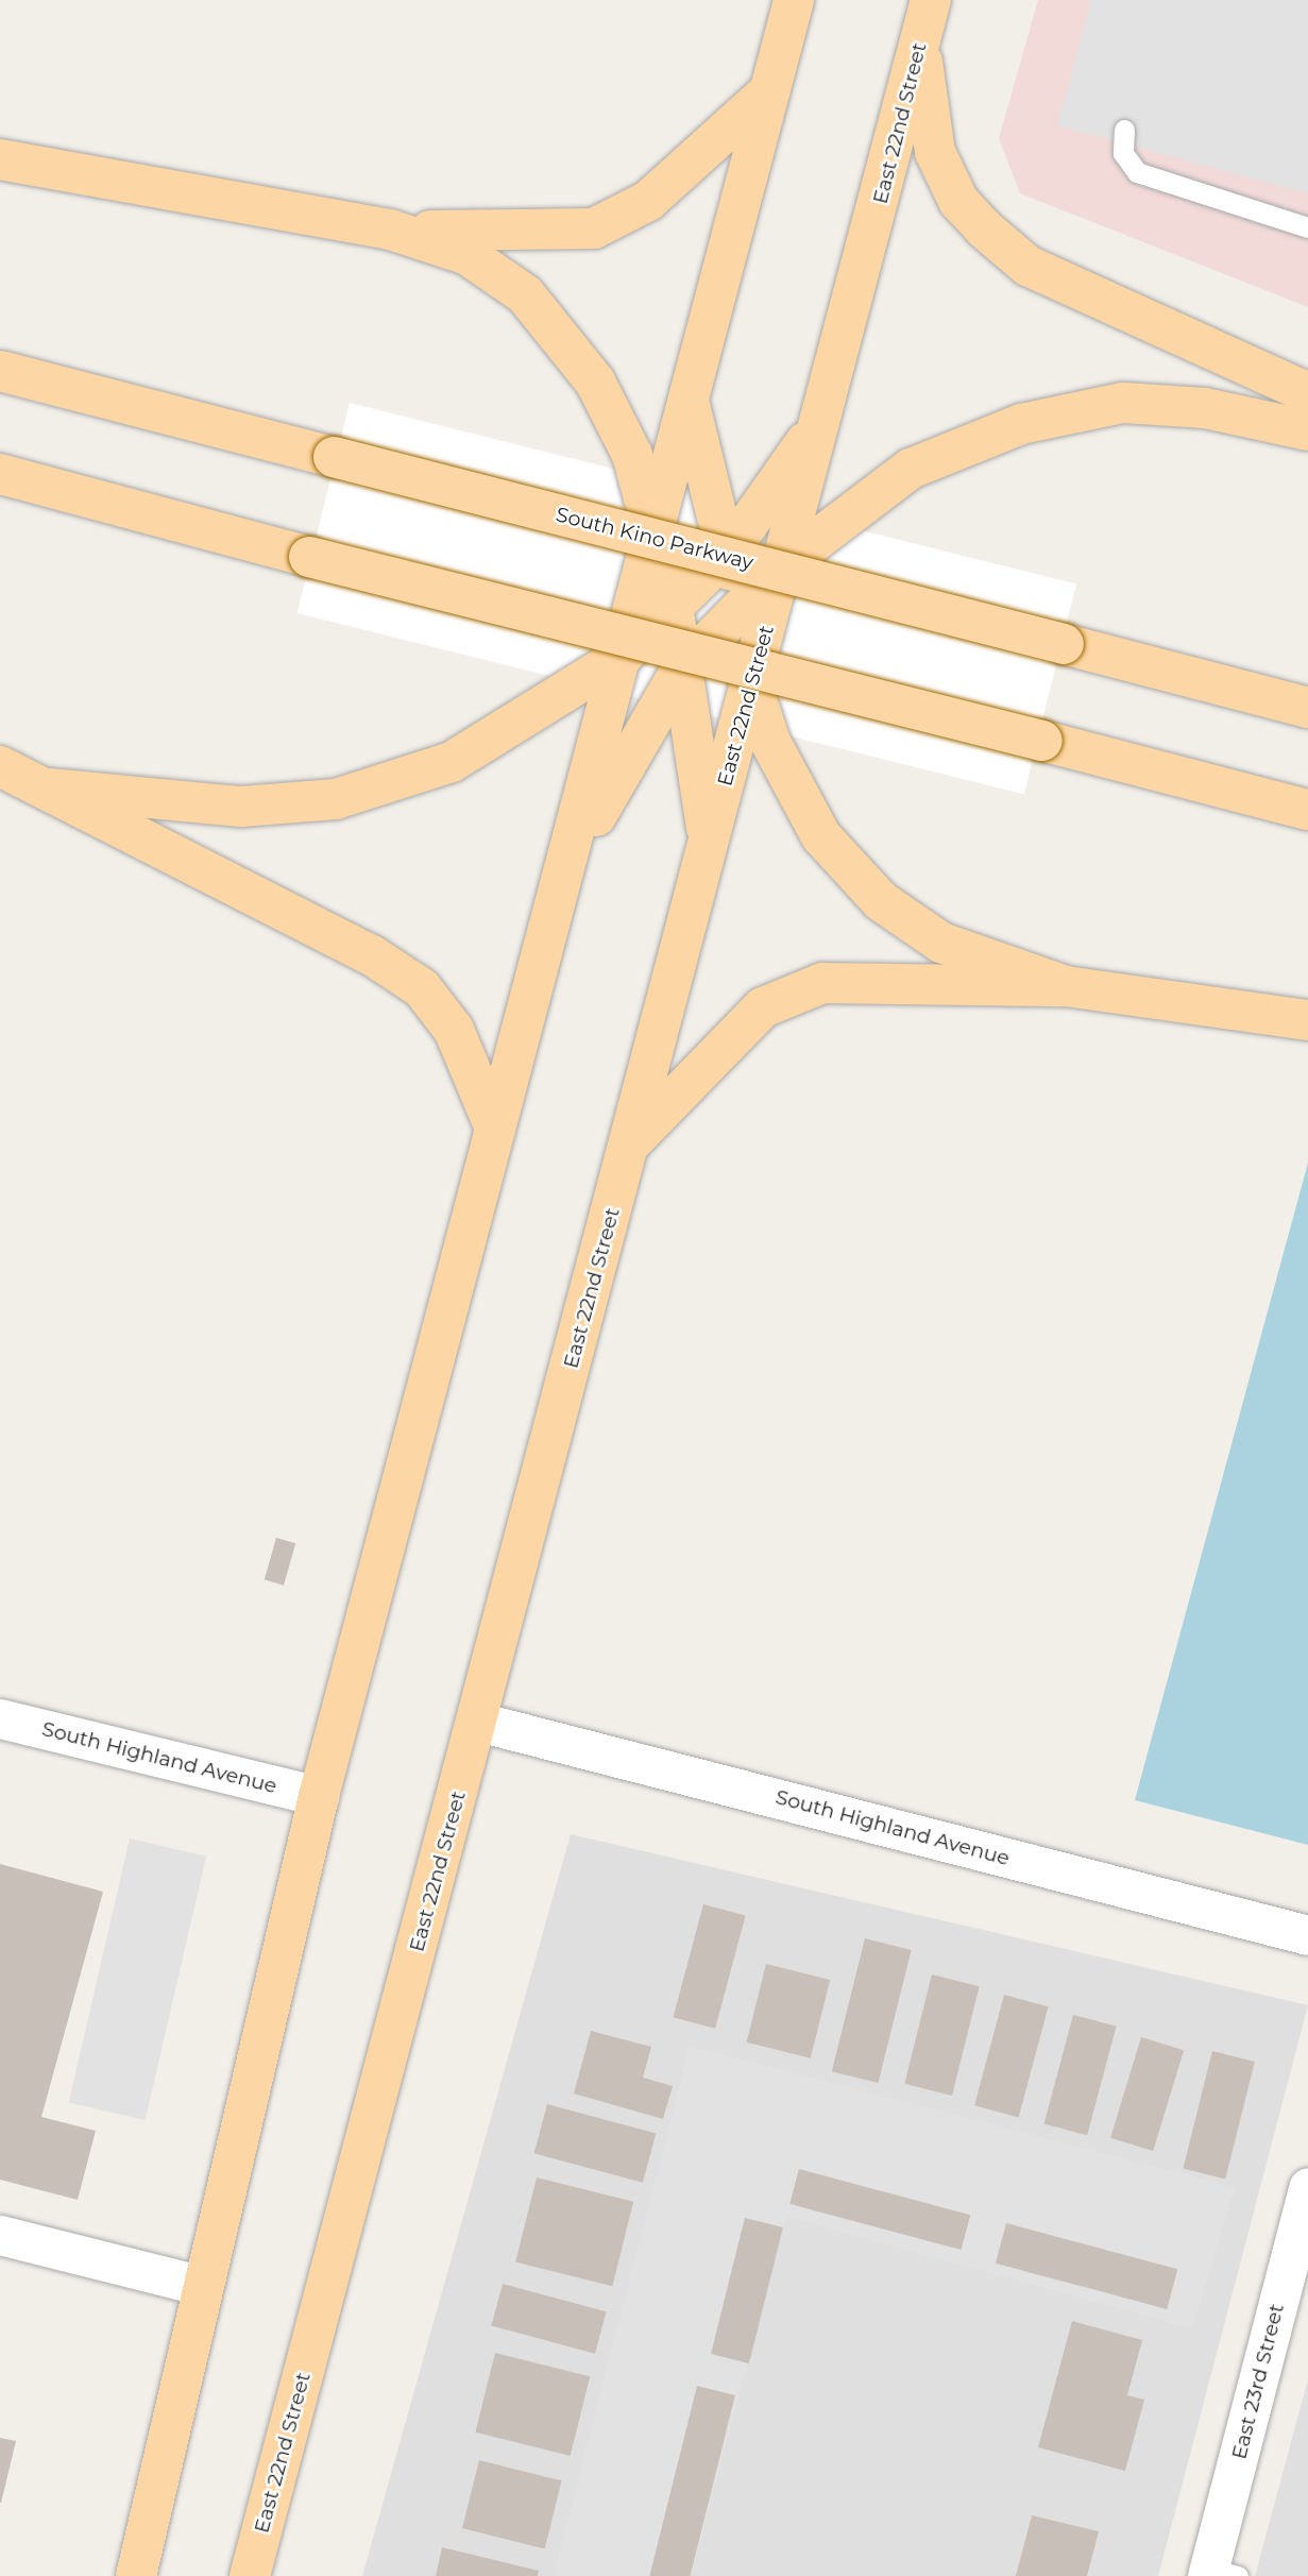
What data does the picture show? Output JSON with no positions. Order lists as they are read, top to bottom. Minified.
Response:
{"streets":{"main road":["East 22nd Street","South Kino Parkway"],"street":["South Highland Avenue","East 23rd Street"]},"crossings":[["East 22nd Street","South Highland Avenue"]]}
